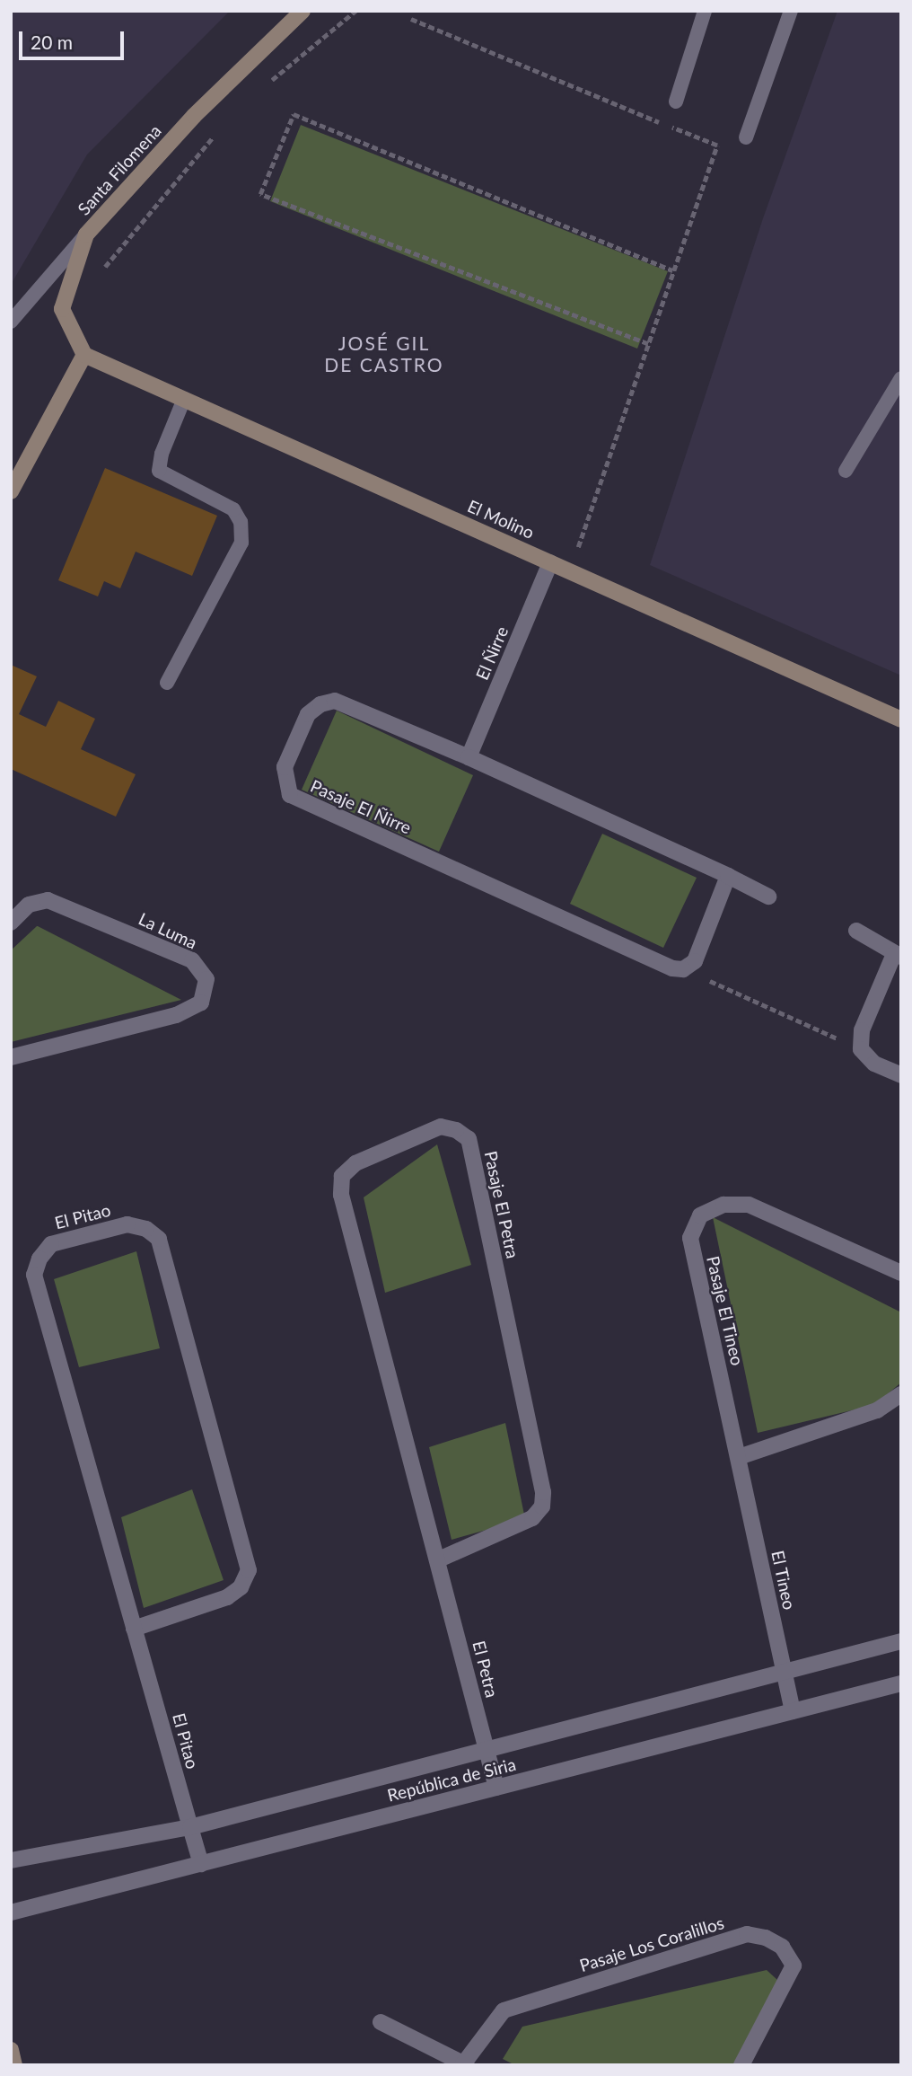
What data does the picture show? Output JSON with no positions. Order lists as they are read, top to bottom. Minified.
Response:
{"streets":{"street":["Santa Filomena","El Molino","El Ñirre","Pasaje El Ñirre","La Luma","Pasaje El Petra","El Pitao","Pasaje El Tineo","El Tineo","El Petra","República de Siria","Pasaje Los Coralillos"]},"crossings":[["Santa Filomena","El Molino"],["El Molino","El Ñirre"],["El Ñirre","Pasaje El Ñirre"],["Pasaje El Petra","El Petra"],["El Pitao","República de Siria"],["Pasaje El Tineo","El Tineo"],["El Tineo","República de Siria"],["El Petra","República de Siria"]],"districts":["JOSÉ GIL DE CASTRO"],"scale_bar":"20 m"}
